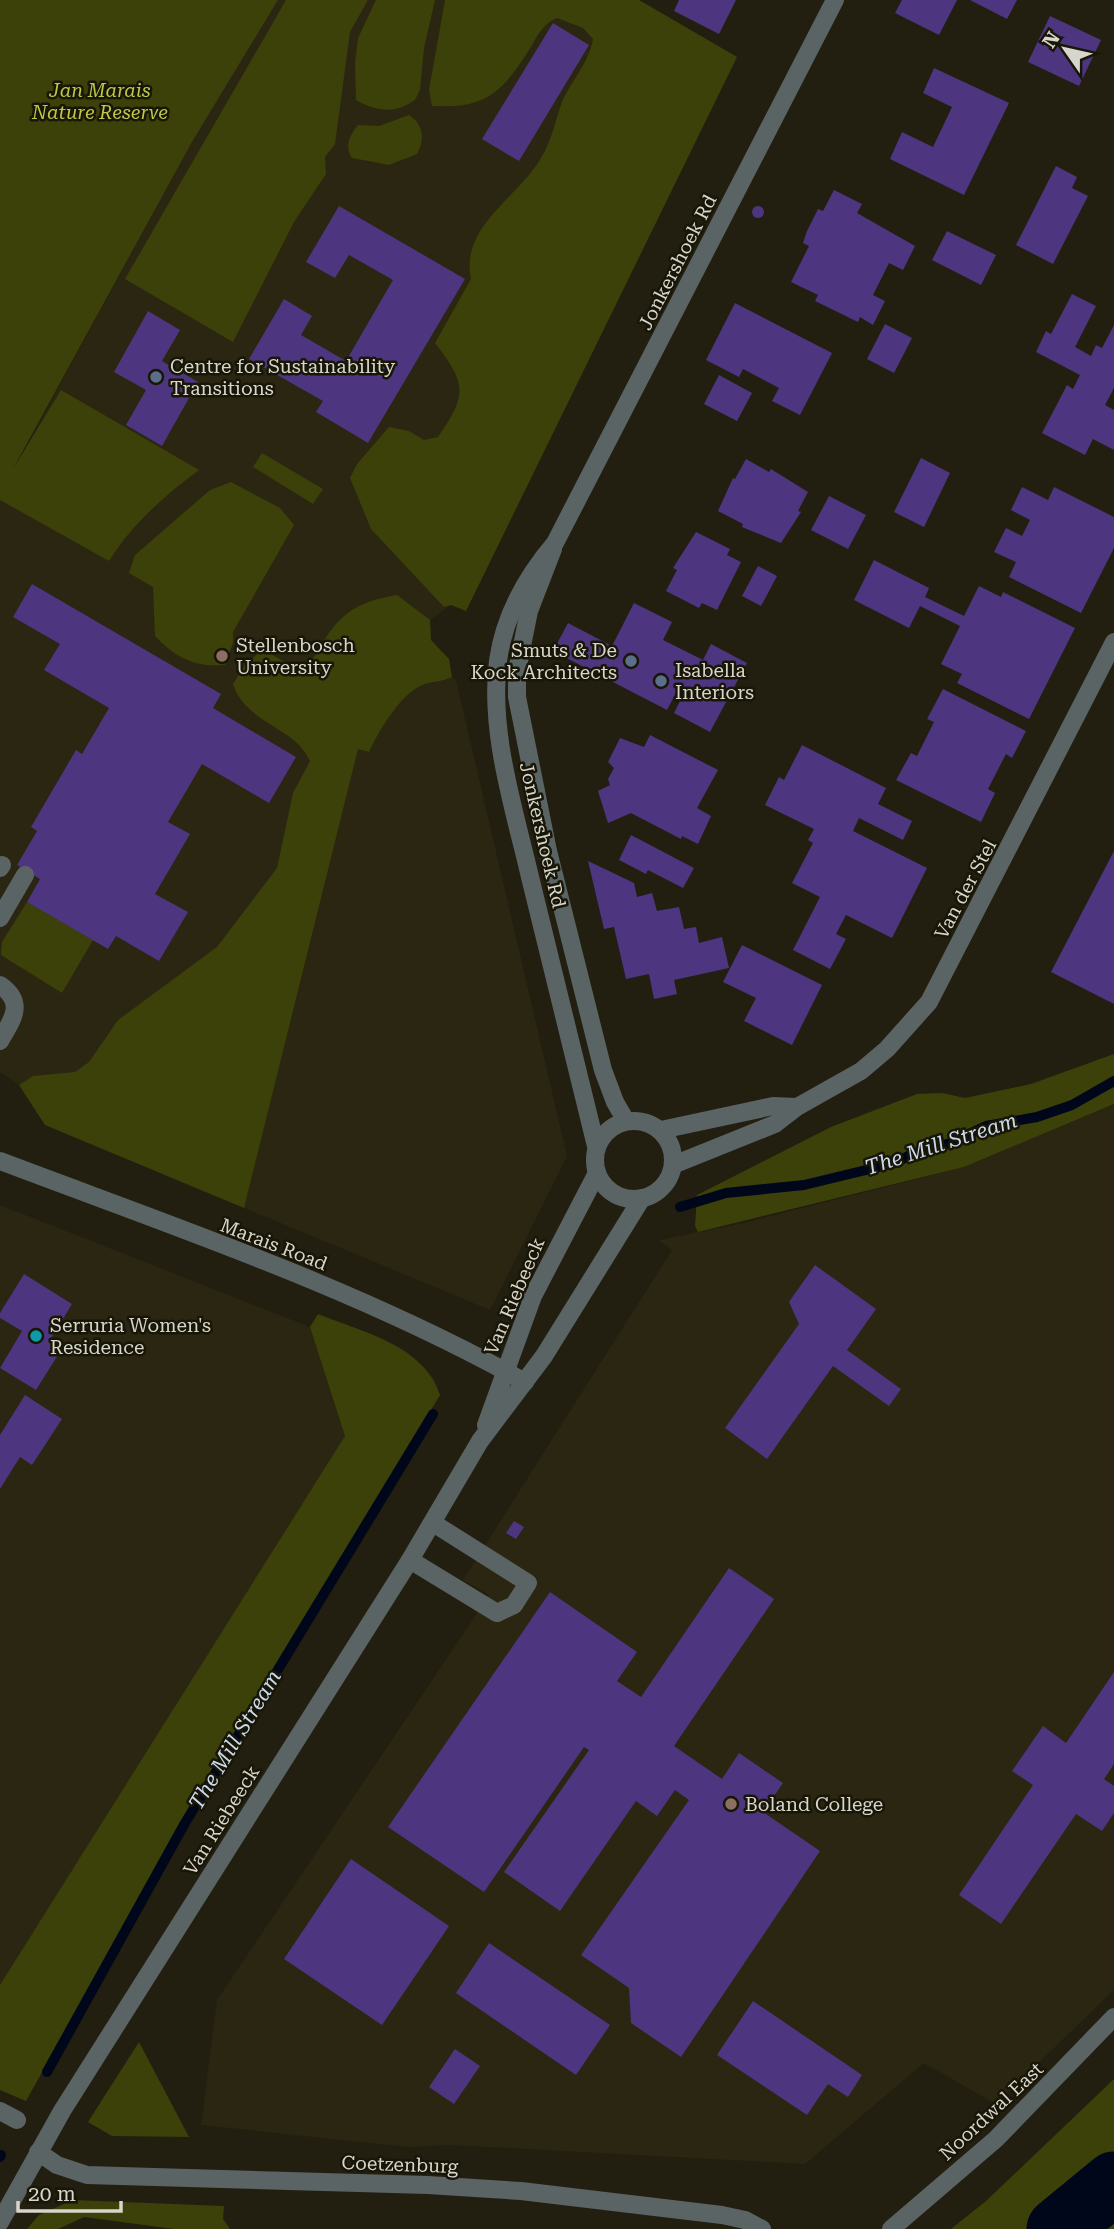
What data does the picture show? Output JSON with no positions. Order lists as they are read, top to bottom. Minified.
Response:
{"streets":{"street":["Jonkershoek Rd","Van der Stel","Marais Road","Van Riebeeck","Noordwal East","Coetzenburg"]},"crossings":[["Jonkershoek Rd","Van der Stel"],["Jonkershoek Rd","Van Riebeeck"],["Van der Stel","Van Riebeeck"],["Marais Road","Van Riebeeck"],["Van Riebeeck","Coetzenburg"]],"water":["The Mill Stream"],"parks":["Jan Marais Nature Reserve"],"places":["Centre for Sustainability Transitions","Stellenbosch University","Smuts & De Kock Architects","Isabella Interiors","Serruria Women's Residence","Boland College"],"scale_bar":"20 m","north":"top left"}
